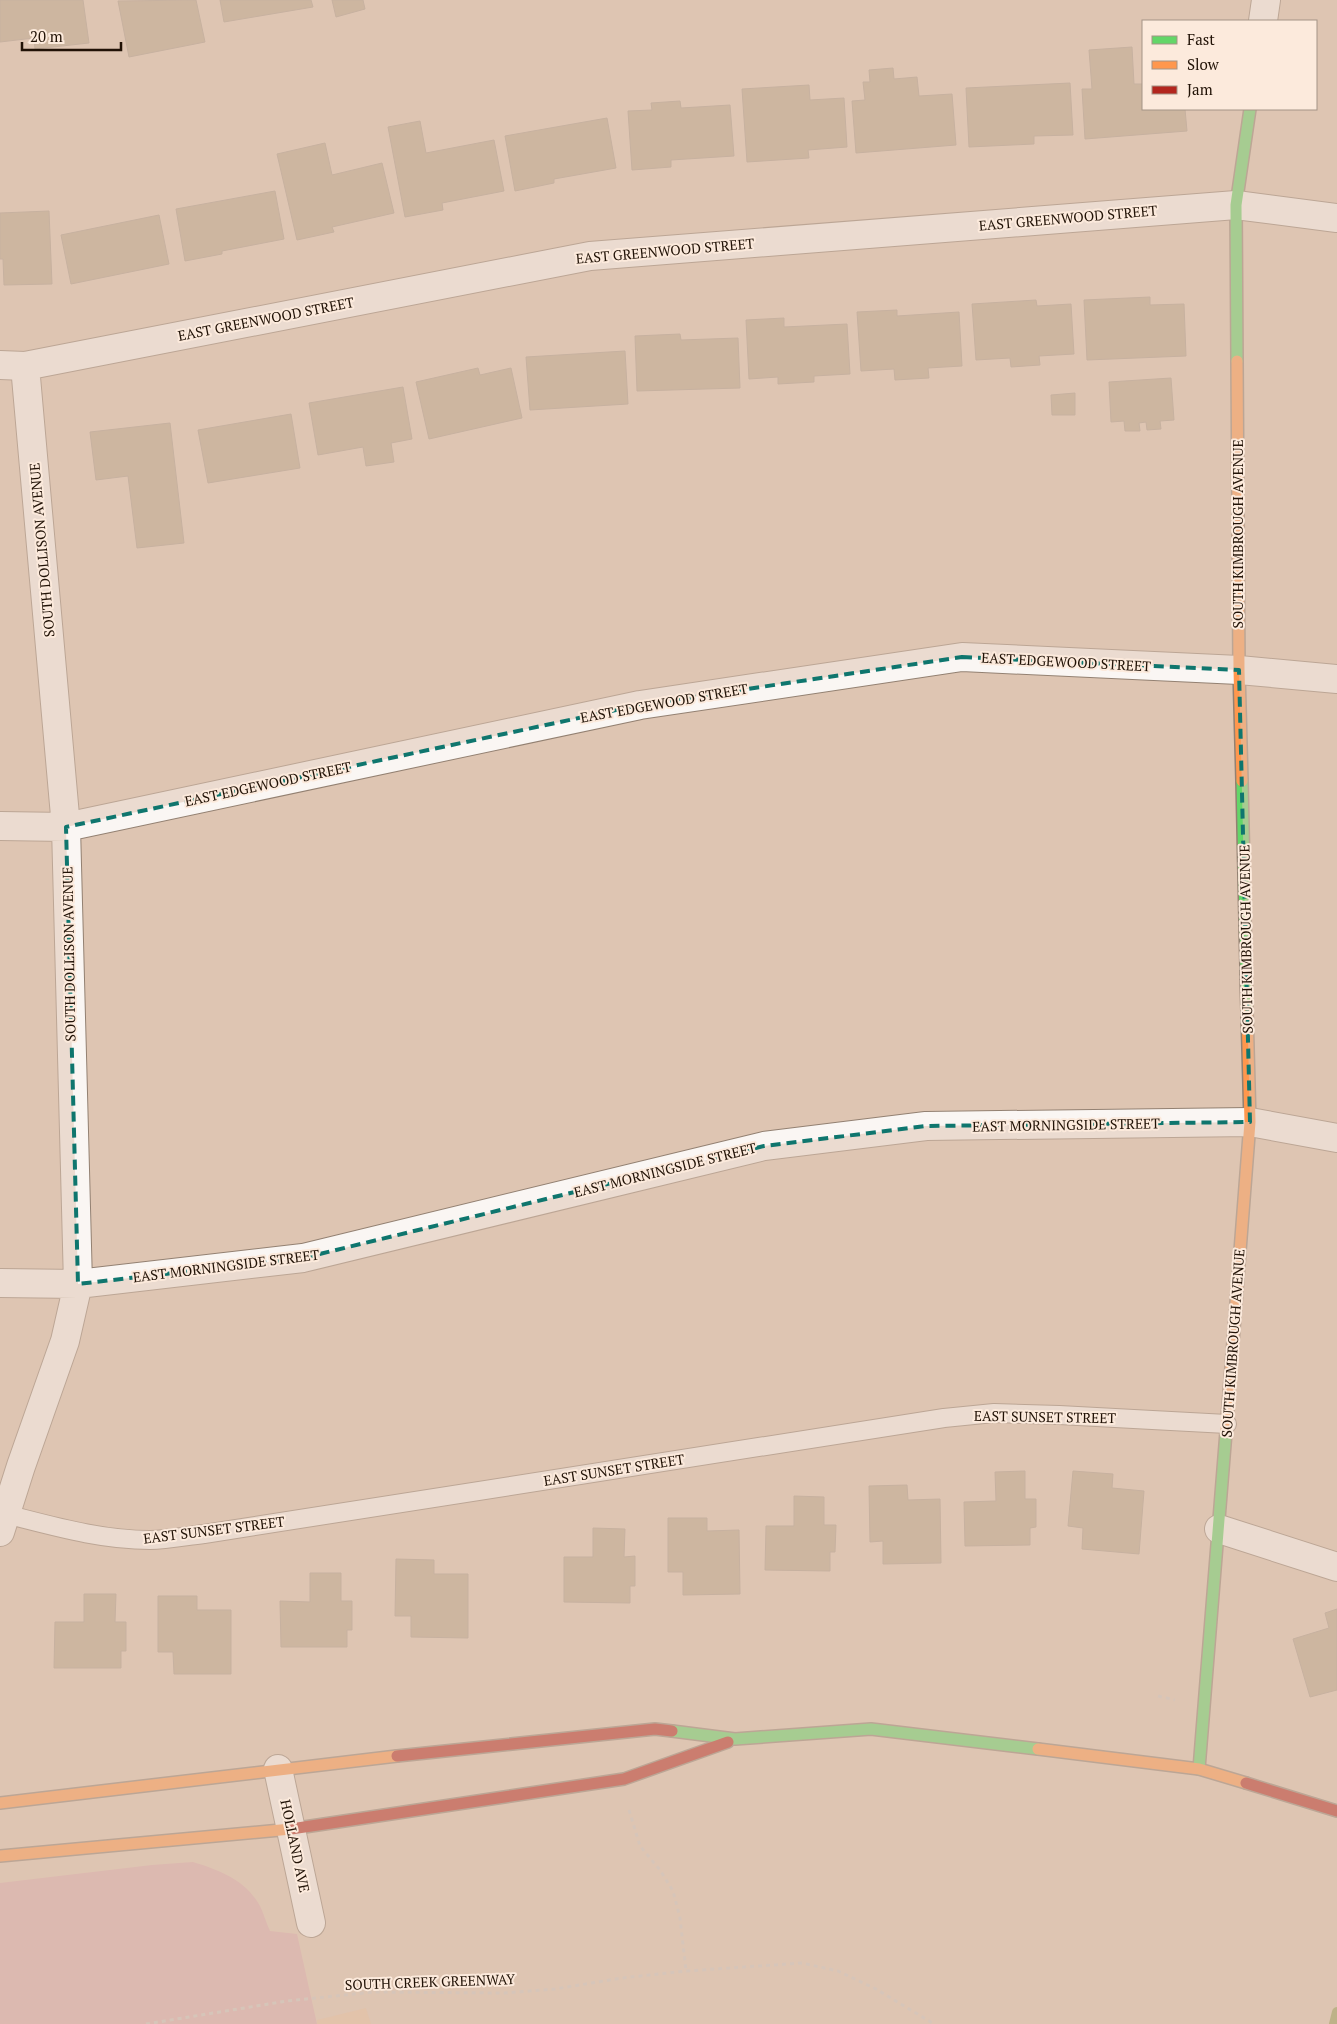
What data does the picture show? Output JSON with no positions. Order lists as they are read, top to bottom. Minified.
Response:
{"streets":{"main road":["SOUTH KIMBROUGH AVENUE"],"street":["EAST GREENWOOD STREET","SOUTH DOLLISON AVENUE","EAST EDGEWOOD STREET","EAST MORNINGSIDE STREET","HOLLAND AVE"],"lane":["EAST SUNSET STREET"],"path":["SOUTH CREEK GREENWAY"]},"crossings":[["EAST GREENWOOD STREET","SOUTH KIMBROUGH AVENUE"],["EAST GREENWOOD STREET","SOUTH DOLLISON AVENUE"],["SOUTH KIMBROUGH AVENUE","EAST EDGEWOOD STREET"],["SOUTH KIMBROUGH AVENUE","EAST MORNINGSIDE STREET"],["SOUTH KIMBROUGH AVENUE","EAST SUNSET STREET"],["SOUTH DOLLISON AVENUE","EAST EDGEWOOD STREET"],["SOUTH DOLLISON AVENUE","EAST MORNINGSIDE STREET"],["SOUTH DOLLISON AVENUE","EAST SUNSET STREET"]],"legend":["Fast","Slow","Jam"],"scale_bar":"20 m"}
